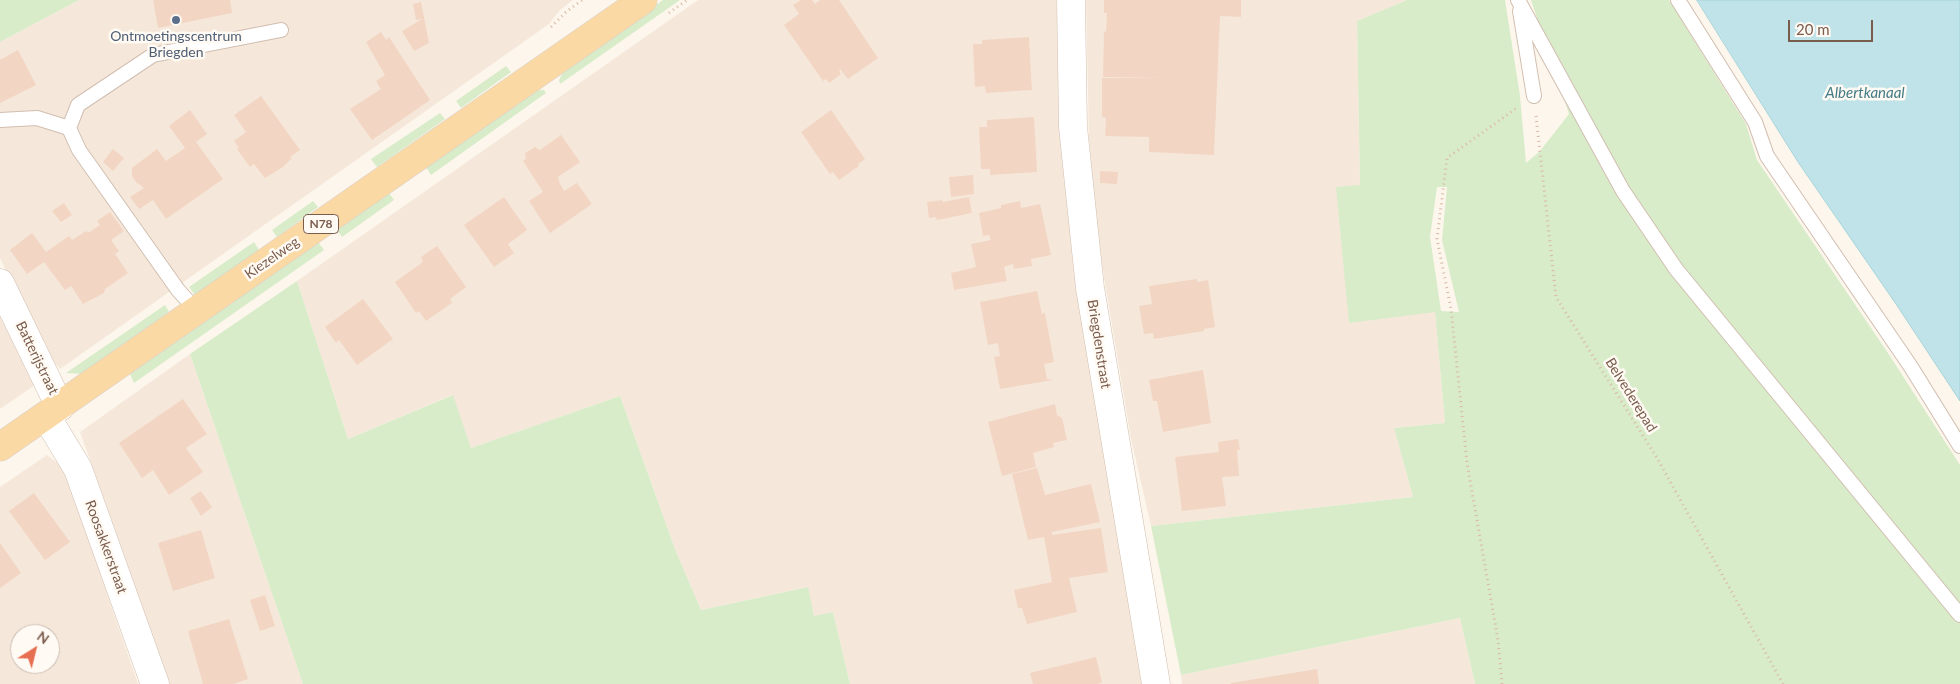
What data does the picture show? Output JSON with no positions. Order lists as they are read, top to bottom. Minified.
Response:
{"streets":{"main road":["N78","Kiezelweg"],"street":["Briegdenstraat","Batterijstraat","Roosakkerstraat"],"path":["Belvederepad"]},"crossings":[["Kiezelweg","Batterijstraat"],["Kiezelweg","Roosakkerstraat"],["Batterijstraat","Roosakkerstraat"]],"water":["Albertkanaal"],"places":["Ontmoetingscentrum Briegden"],"scale_bar":"20 m","north":"top right"}
